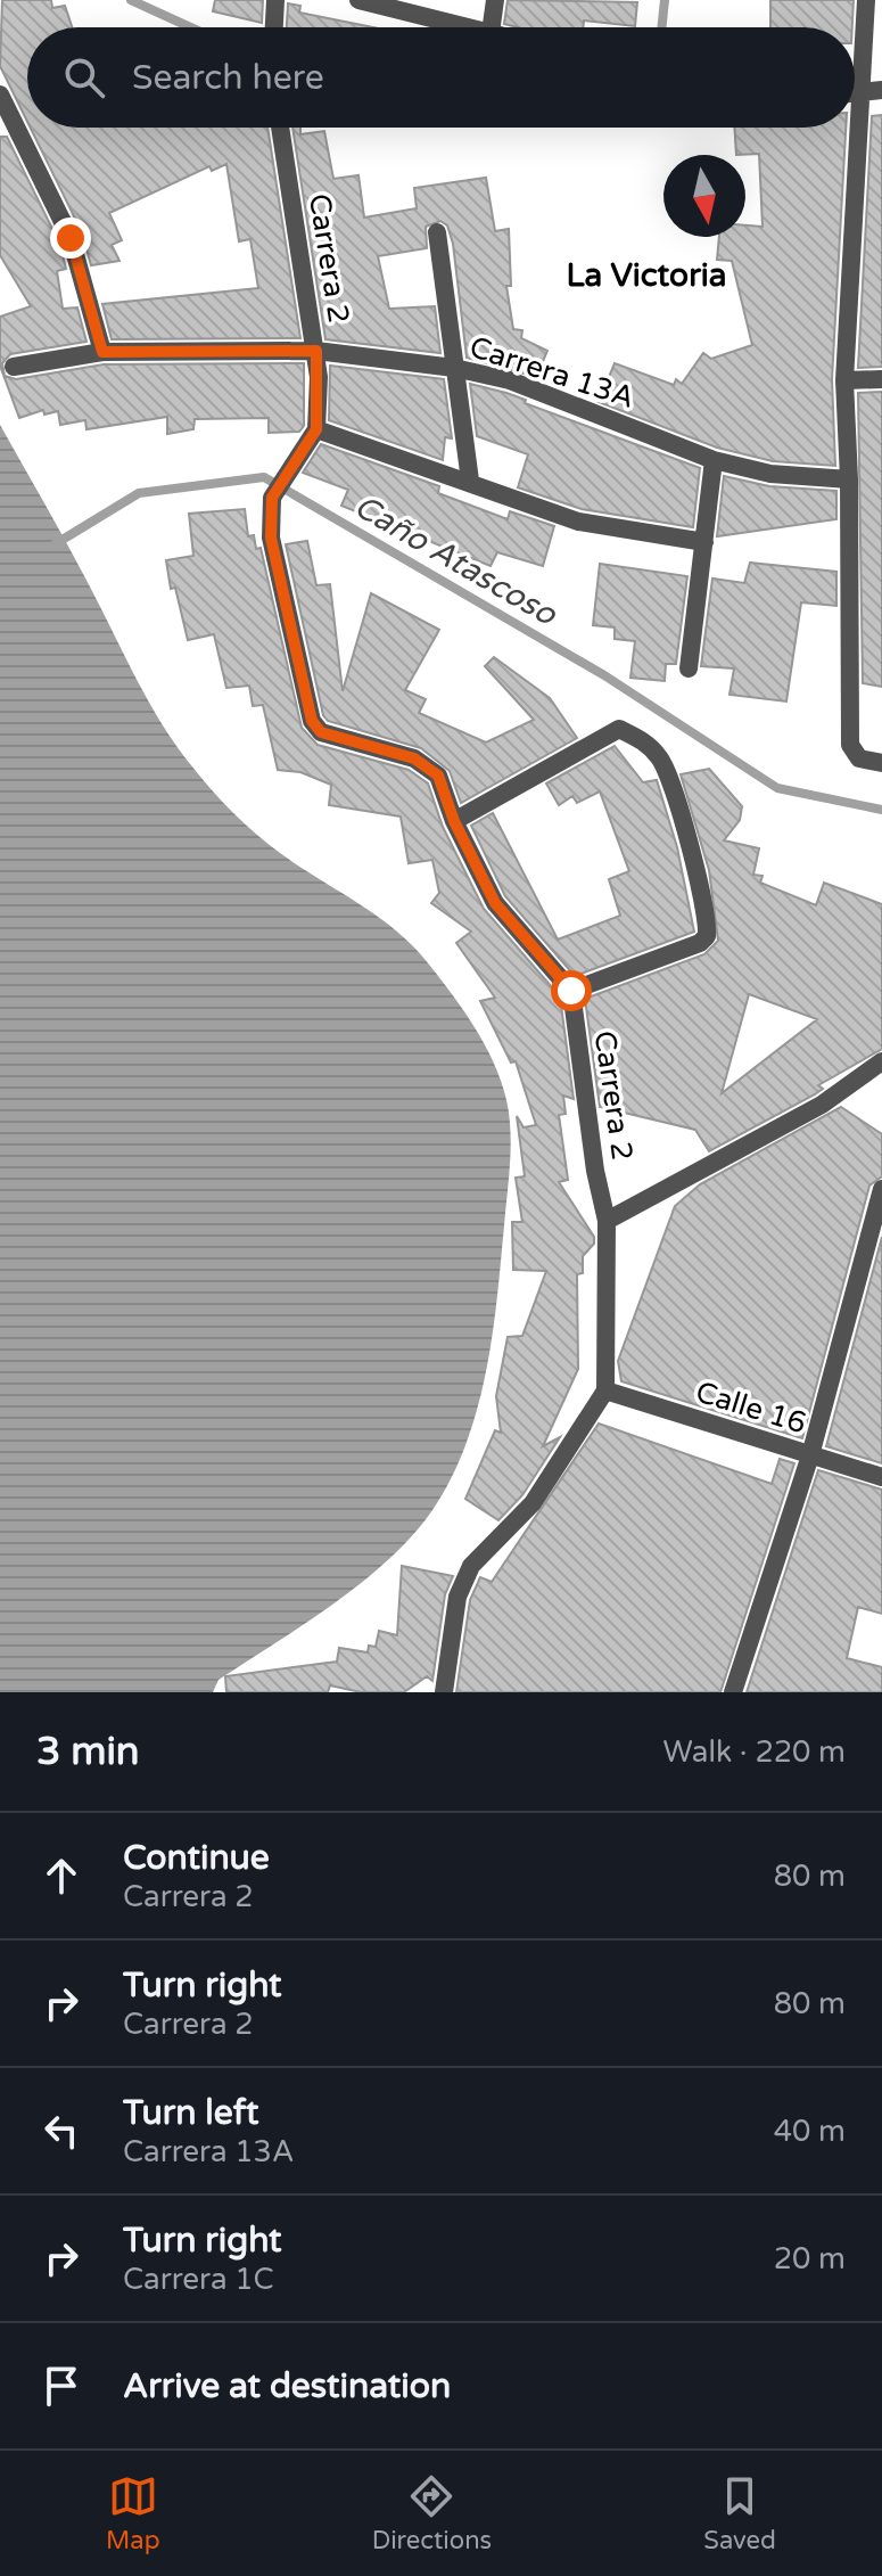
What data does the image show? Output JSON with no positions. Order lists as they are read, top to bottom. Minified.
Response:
{"streets":{"street":["Carrera 2","Carrera 13A","Calle 16"]},"crossings":[["Carrera 2","Carrera 13A"],["Carrera 2","Calle 16"]],"districts":["La Victoria"],"water":["Caño Atascoso"],"north":"bottom","page":{"search":"Search here","heading":["3 min","Walk · 220 m"],"list":[["Continue","Carrera 2","80 m"],["Turn right","Carrera 2","80 m"],["Turn left","Carrera 13A","40 m"],["Turn right","Carrera 1C","20 m"],"Arrive at destination"],"nav":["Map","Directions","Saved"]}}
